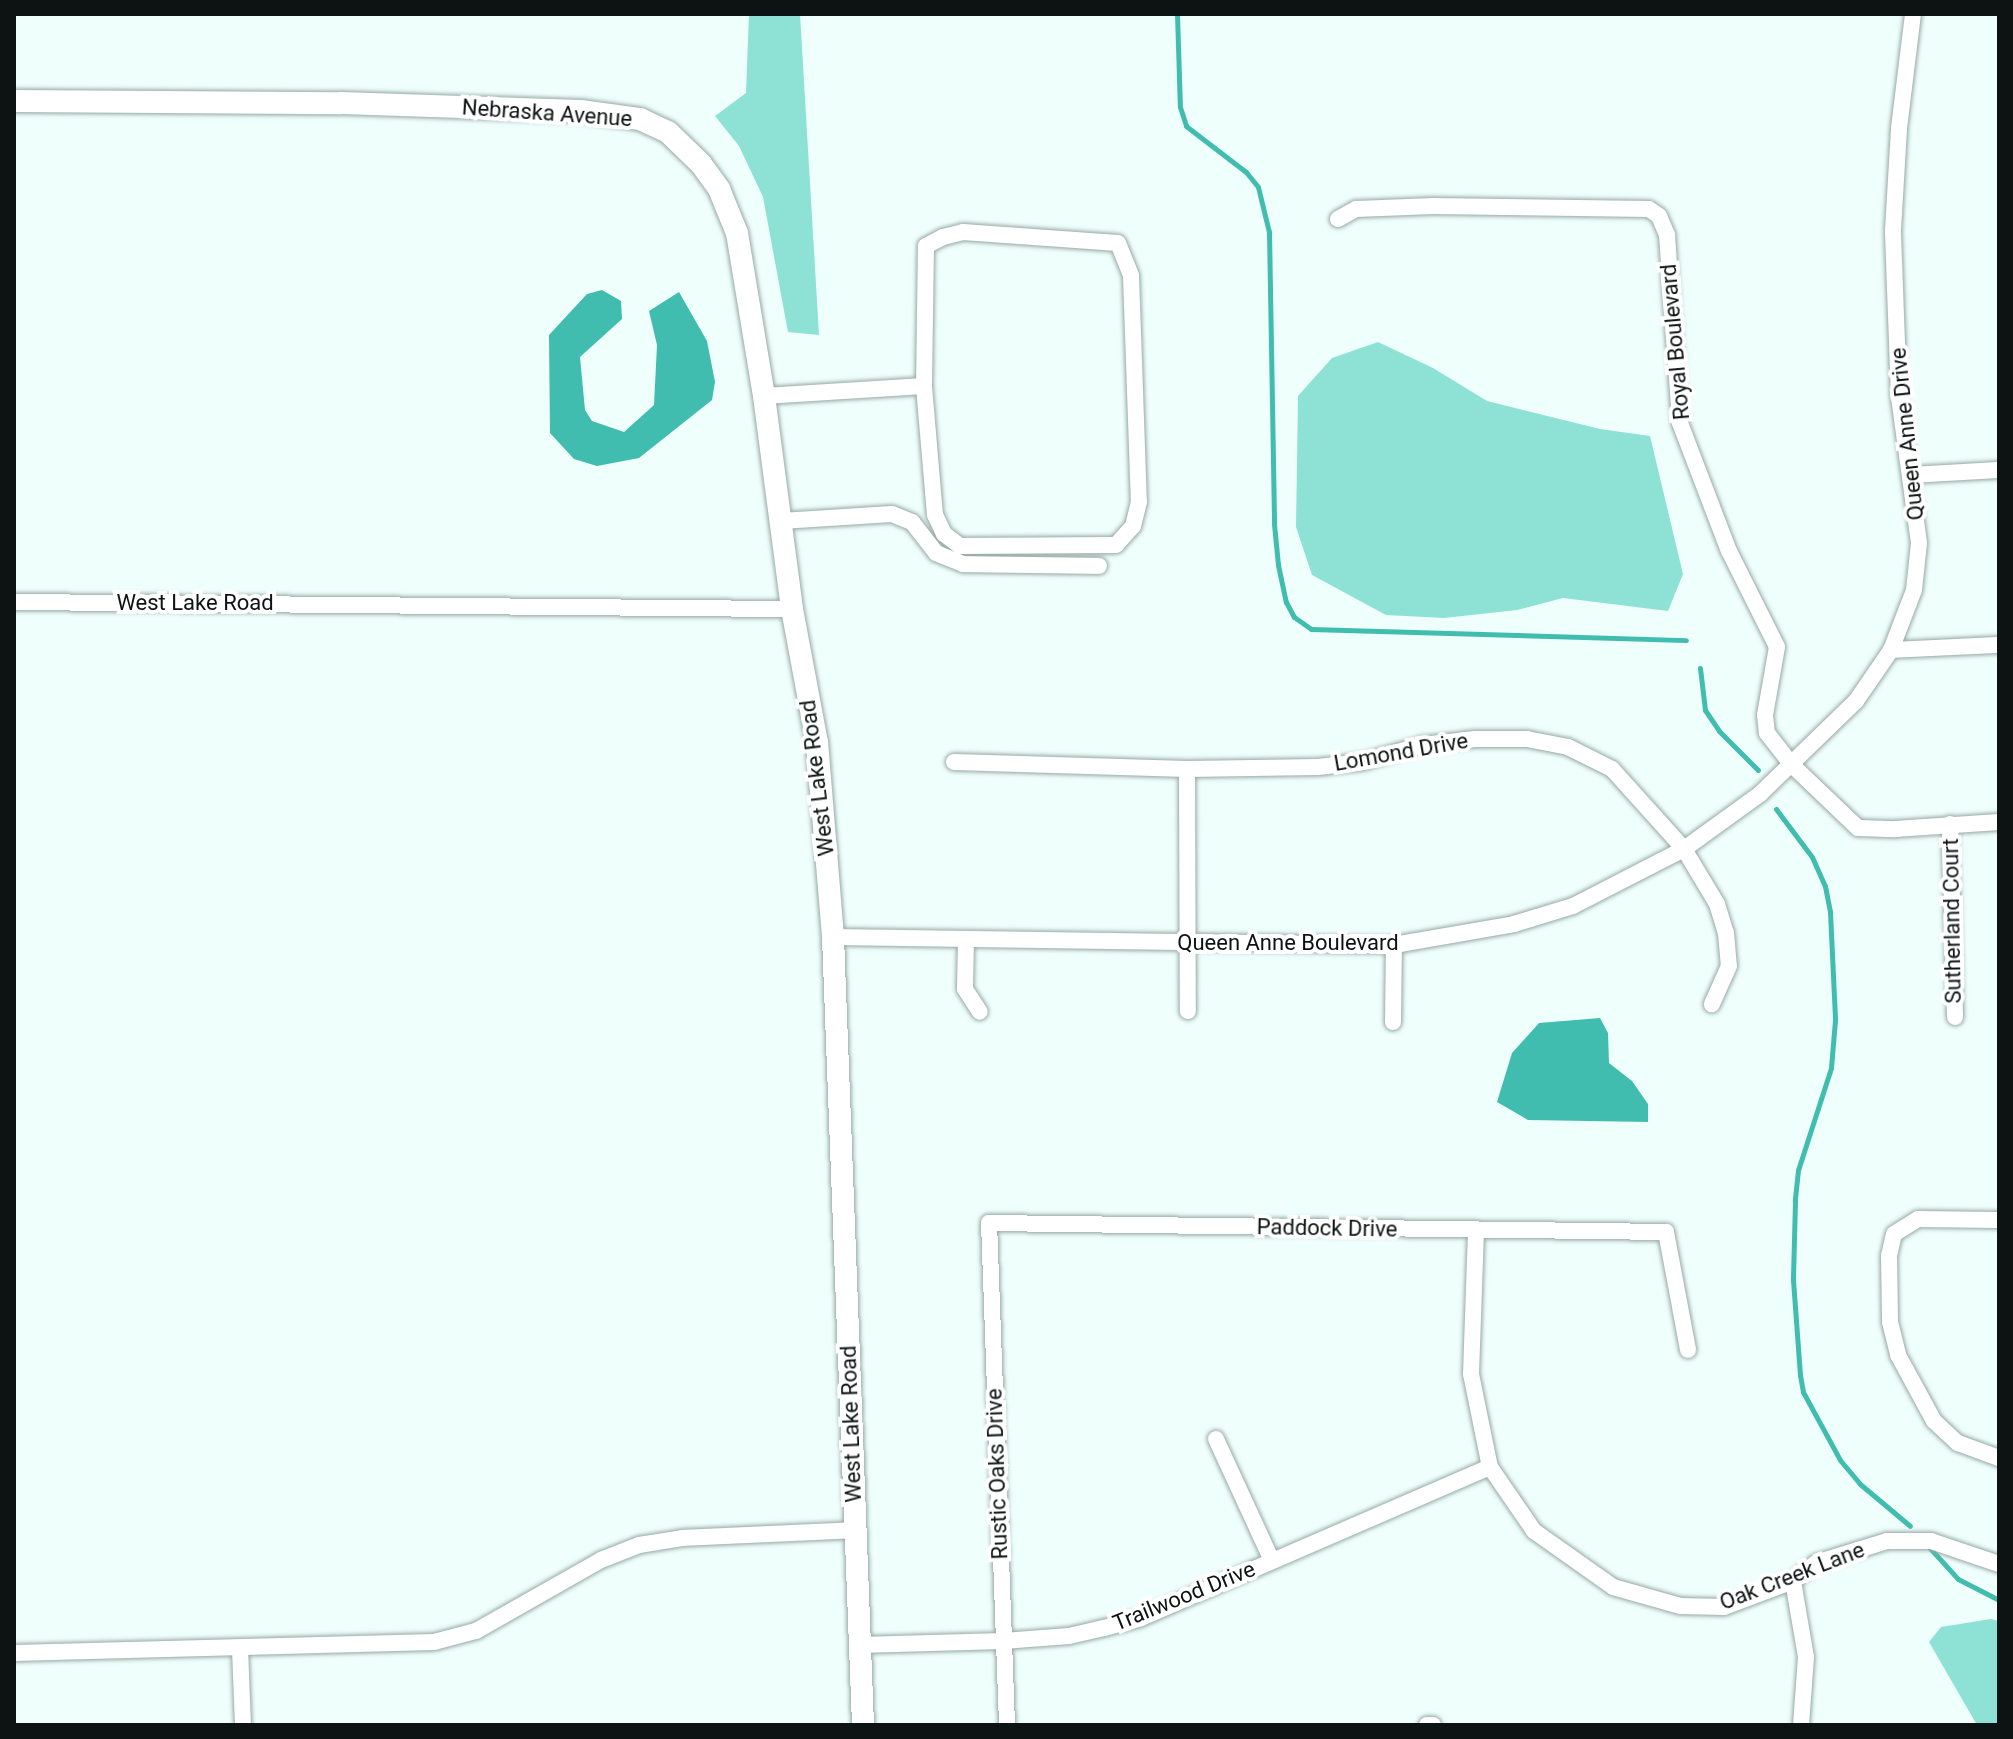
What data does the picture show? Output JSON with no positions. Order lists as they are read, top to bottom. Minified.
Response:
{"streets":{"street":["Nebraska Avenue","Royal Boulevard","Queen Anne Drive","West Lake Road","Lomond Drive","Sutherland Court","Queen Anne Boulevard","Paddock Drive","Rustic Oaks Drive","Oak Creek Lane","Trailwood Drive"]},"crossings":[["Nebraska Avenue","West Lake Road"],["Royal Boulevard","Queen Anne Drive"],["Royal Boulevard","Sutherland Court"],["Royal Boulevard","Queen Anne Boulevard"],["Queen Anne Drive","Queen Anne Boulevard"],["West Lake Road","Queen Anne Boulevard"],["West Lake Road","Trailwood Drive"],["Lomond Drive","Queen Anne Boulevard"],["Paddock Drive","Rustic Oaks Drive"],["Paddock Drive","Oak Creek Lane"],["Rustic Oaks Drive","Trailwood Drive"],["Oak Creek Lane","Trailwood Drive"]]}
